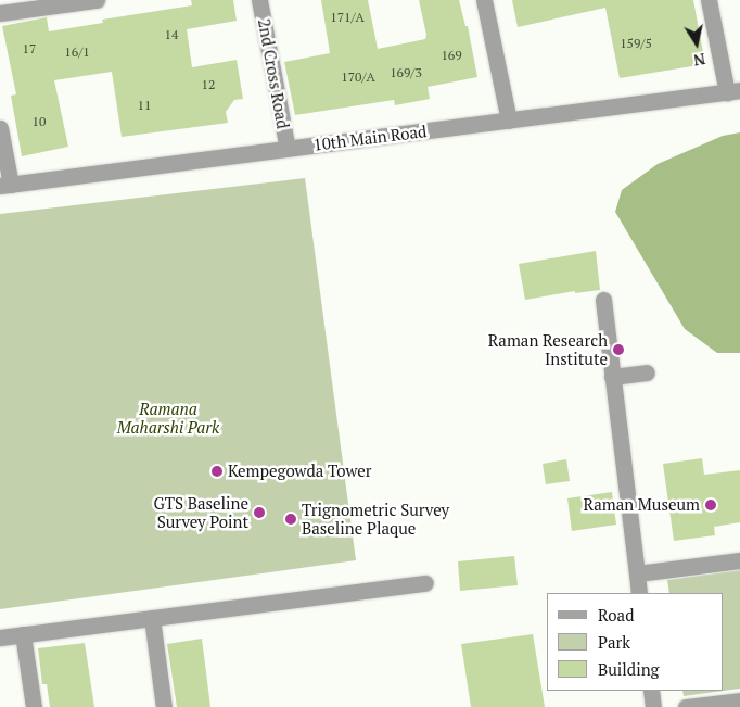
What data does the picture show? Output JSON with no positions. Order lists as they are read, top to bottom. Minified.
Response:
{"streets":{"street":["2nd Cross Road","10th Main Road"]},"crossings":[["2nd Cross Road","10th Main Road"]],"parks":["Ramana Maharshi Park"],"places":["Raman Research Institute","Kempegowda Tower","Raman Museum","GTS Baseline Survey Point","Trignometric Survey Baseline Plaque"],"house_numbers":["171/A","14","159/5","17","16/1","169","169/3","170/A","12","11","10"],"legend":["Road","Park","Building"],"north":"bottom"}
